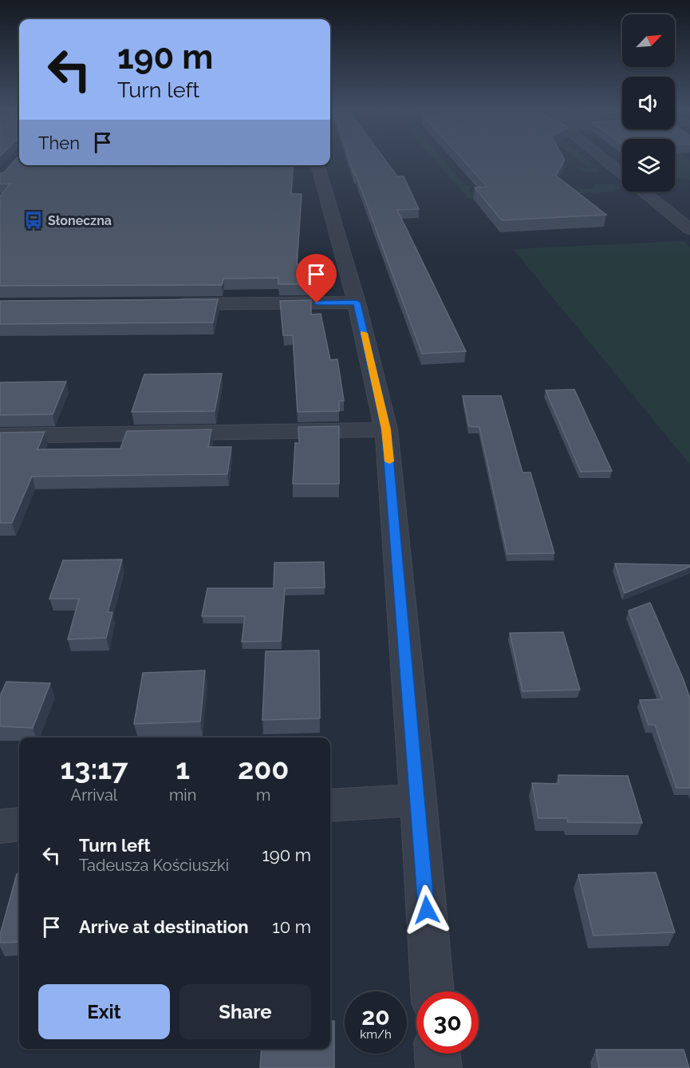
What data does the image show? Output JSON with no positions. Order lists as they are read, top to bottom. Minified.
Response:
{"places":{"bus stop":["Słoneczna"]},"north":"top right","page":{"turn":["190 m","Turn left"],"then":"Then","eta":["13:17","Arrival","1","min","200","m"],"list":[{"name":"Turn left","note":"Tadeusza Kościuszki","value":"190 m"},{"name":"Arrive at destination","value":"10 m"}],"buttons":["Exit","Share"],"speed":"20 km/h","limit":"30"}}
